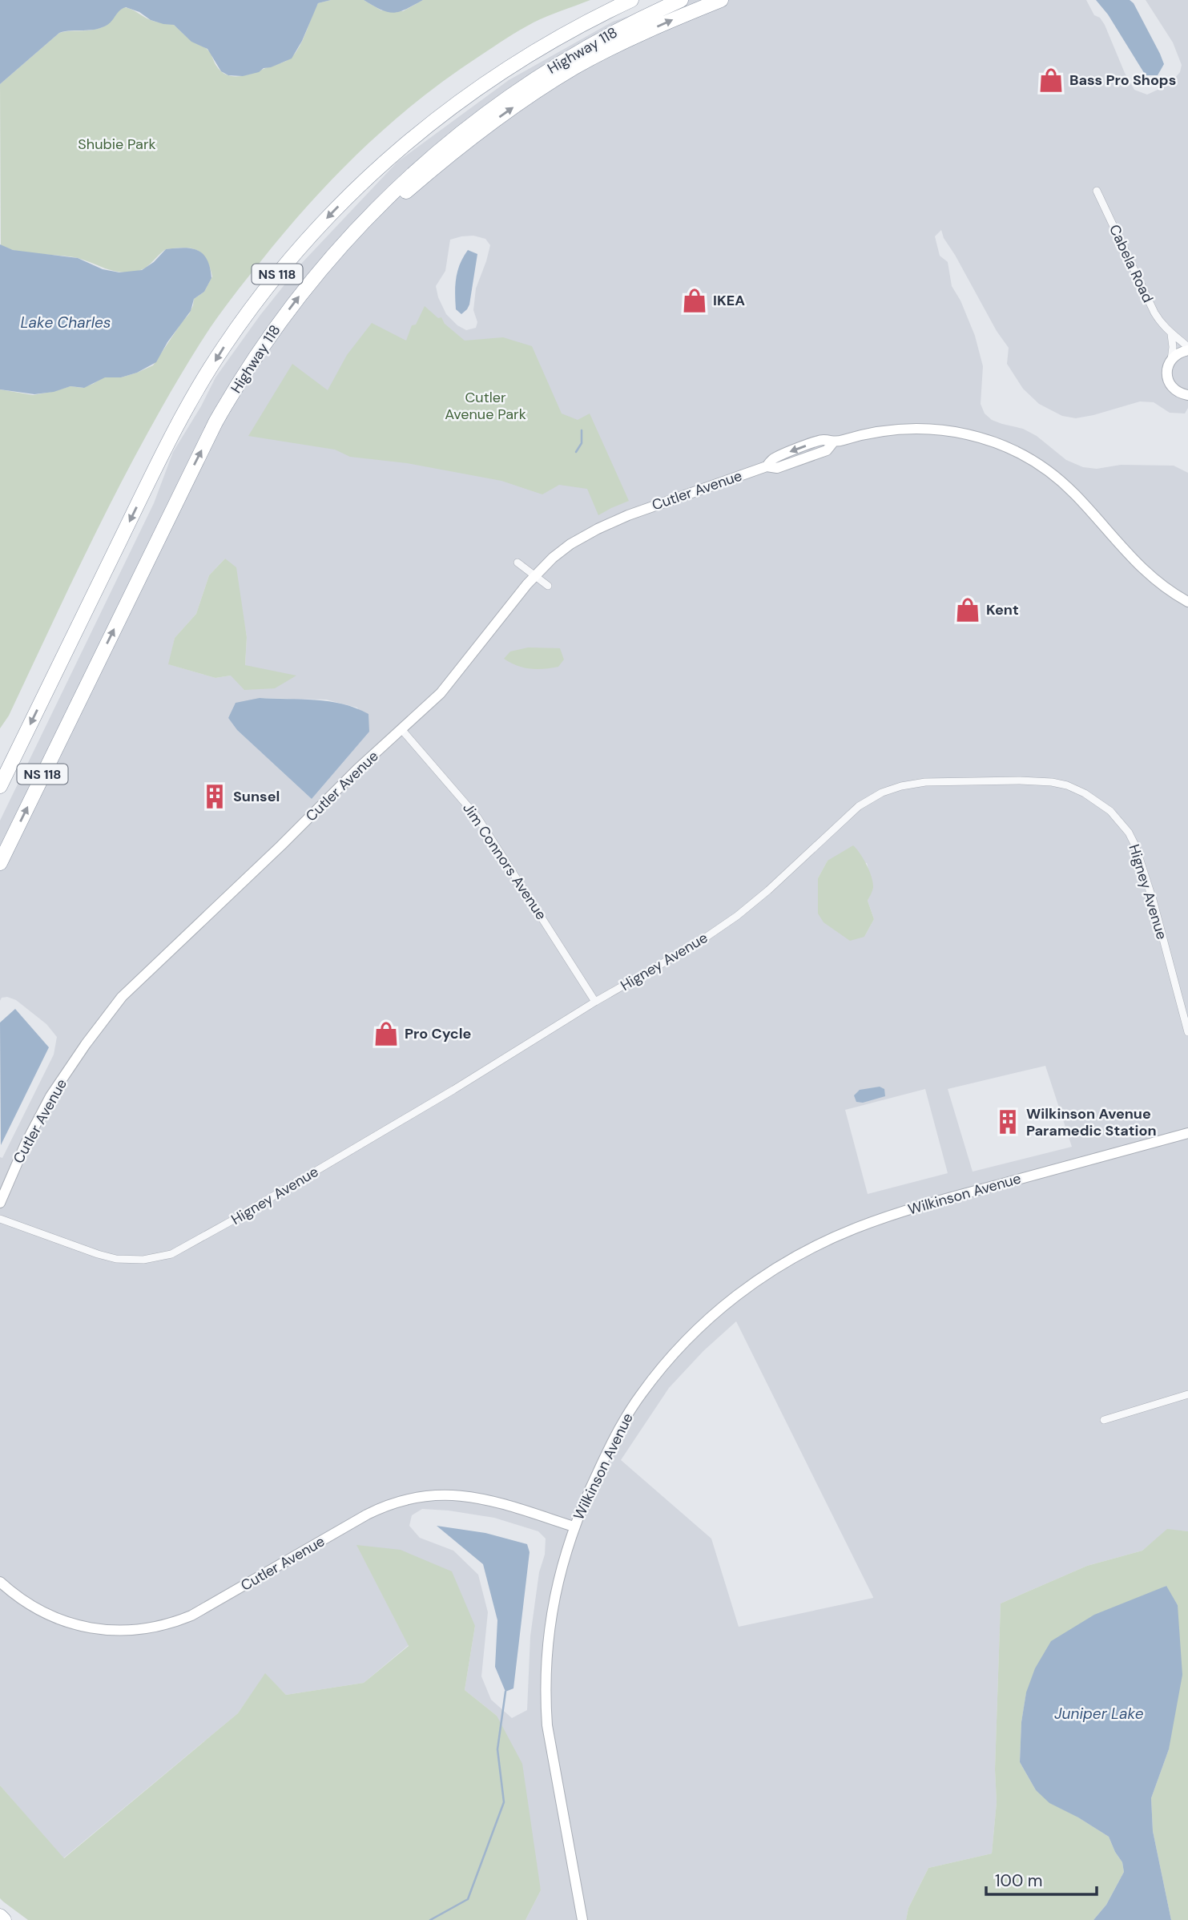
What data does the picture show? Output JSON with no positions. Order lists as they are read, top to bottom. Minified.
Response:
{"streets":{"highway":["Highway 118","NS 118"],"street":["Cabela Road","Cutler Avenue","Jim Connors Avenue","Higney Avenue","Wilkinson Avenue"]},"crossings":[["Cutler Avenue","Jim Connors Avenue"],["Cutler Avenue","Wilkinson Avenue"],["Jim Connors Avenue","Higney Avenue"]],"water":["Lake Charles","Juniper Lake"],"parks":["Shubie Park","Cutler Avenue Park"],"places":{"shop":["Bass Pro Shops","IKEA","Kent","Pro Cycle"],"building":["Sunsel","Wilkinson Avenue Paramedic Station"]},"scale_bar":"100 m"}
